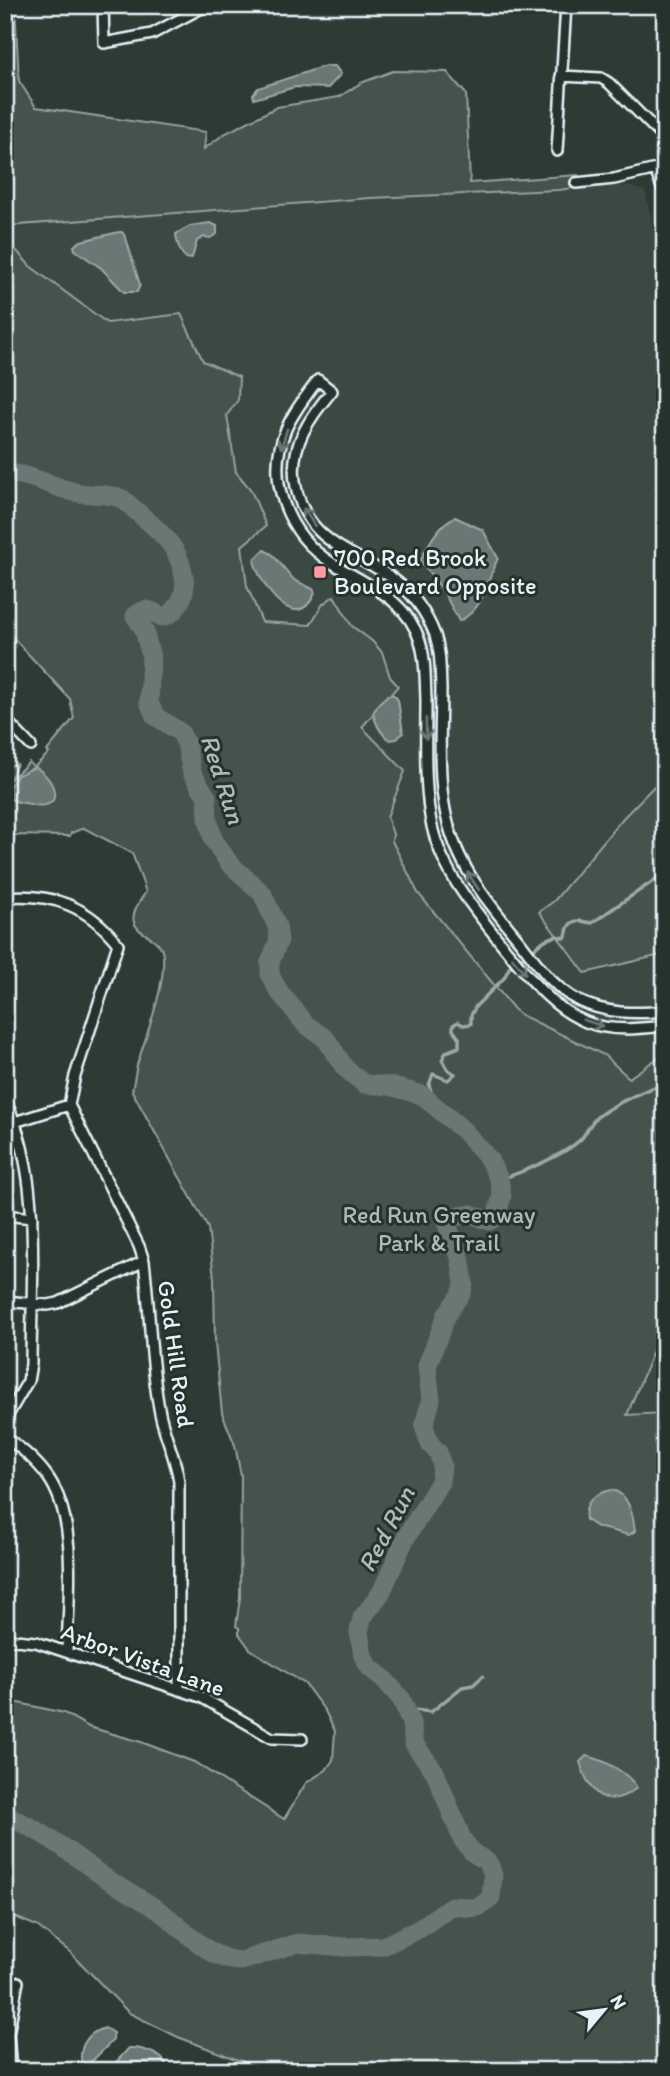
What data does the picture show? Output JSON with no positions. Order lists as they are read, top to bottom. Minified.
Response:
{"streets":{"street":["Gold Hill Road","Arbor Vista Lane"]},"crossings":[["Gold Hill Road","Arbor Vista Lane"]],"water":["Red Run"],"parks":["Red Run Greenway Park & Trail"],"places":{"transit":["700 Red Brook Boulevard Opposite"]},"north":"top right"}
